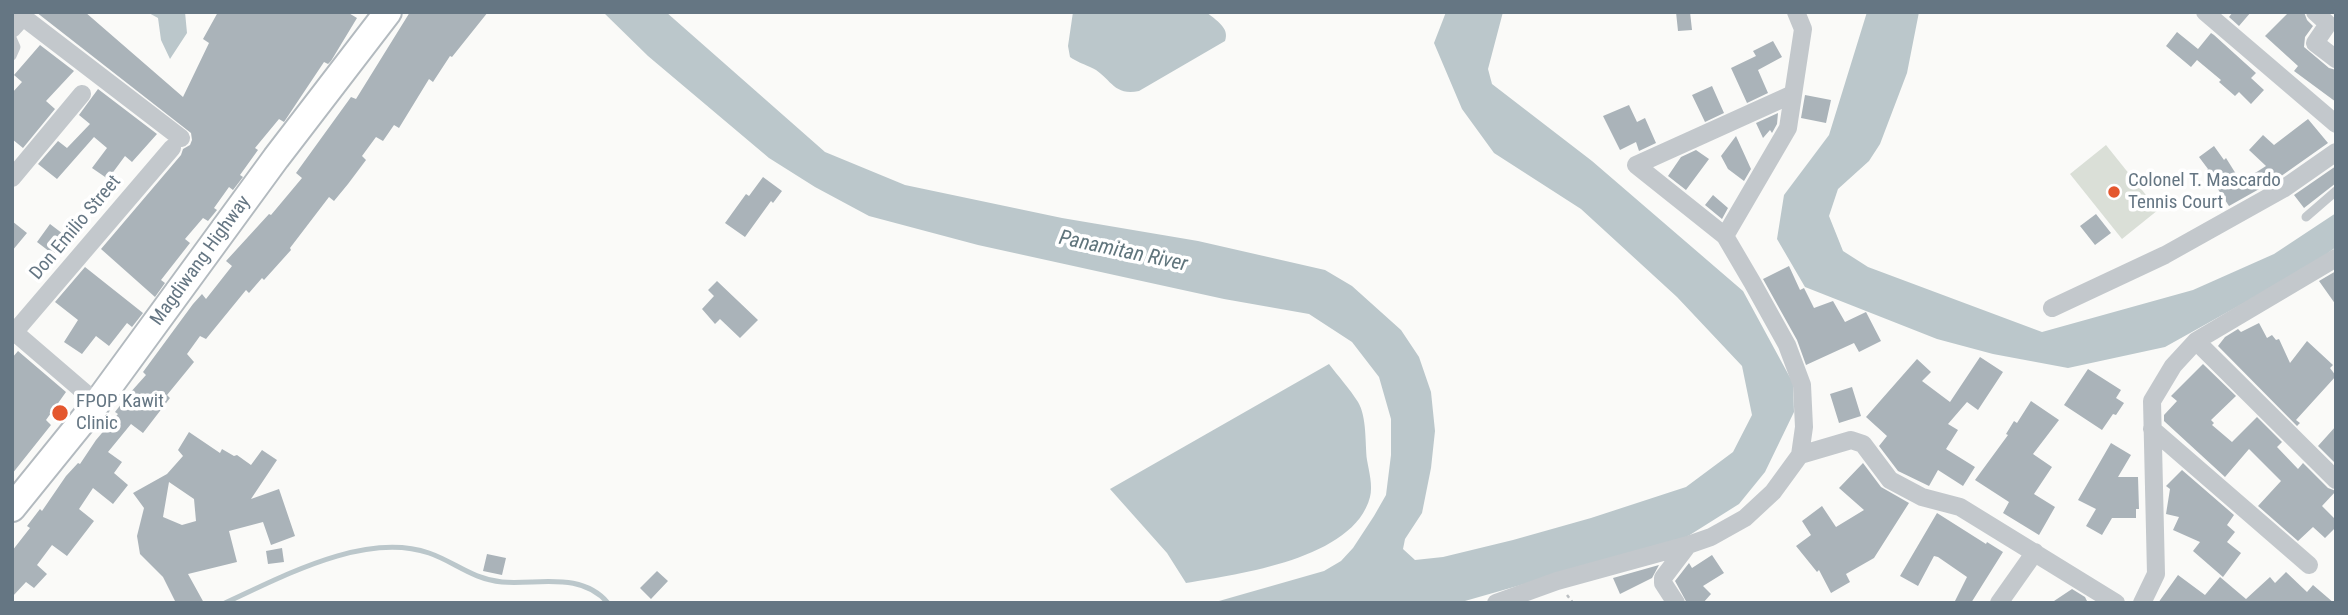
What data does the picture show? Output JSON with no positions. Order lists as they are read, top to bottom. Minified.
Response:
{"streets":{"main road":["Magdiwang Highway"],"street":["Don Emilio Street"]},"water":["Panamitan River"],"places":["Colonel T. Mascardo Tennis Court","FPOP Kawit Clinic"]}
